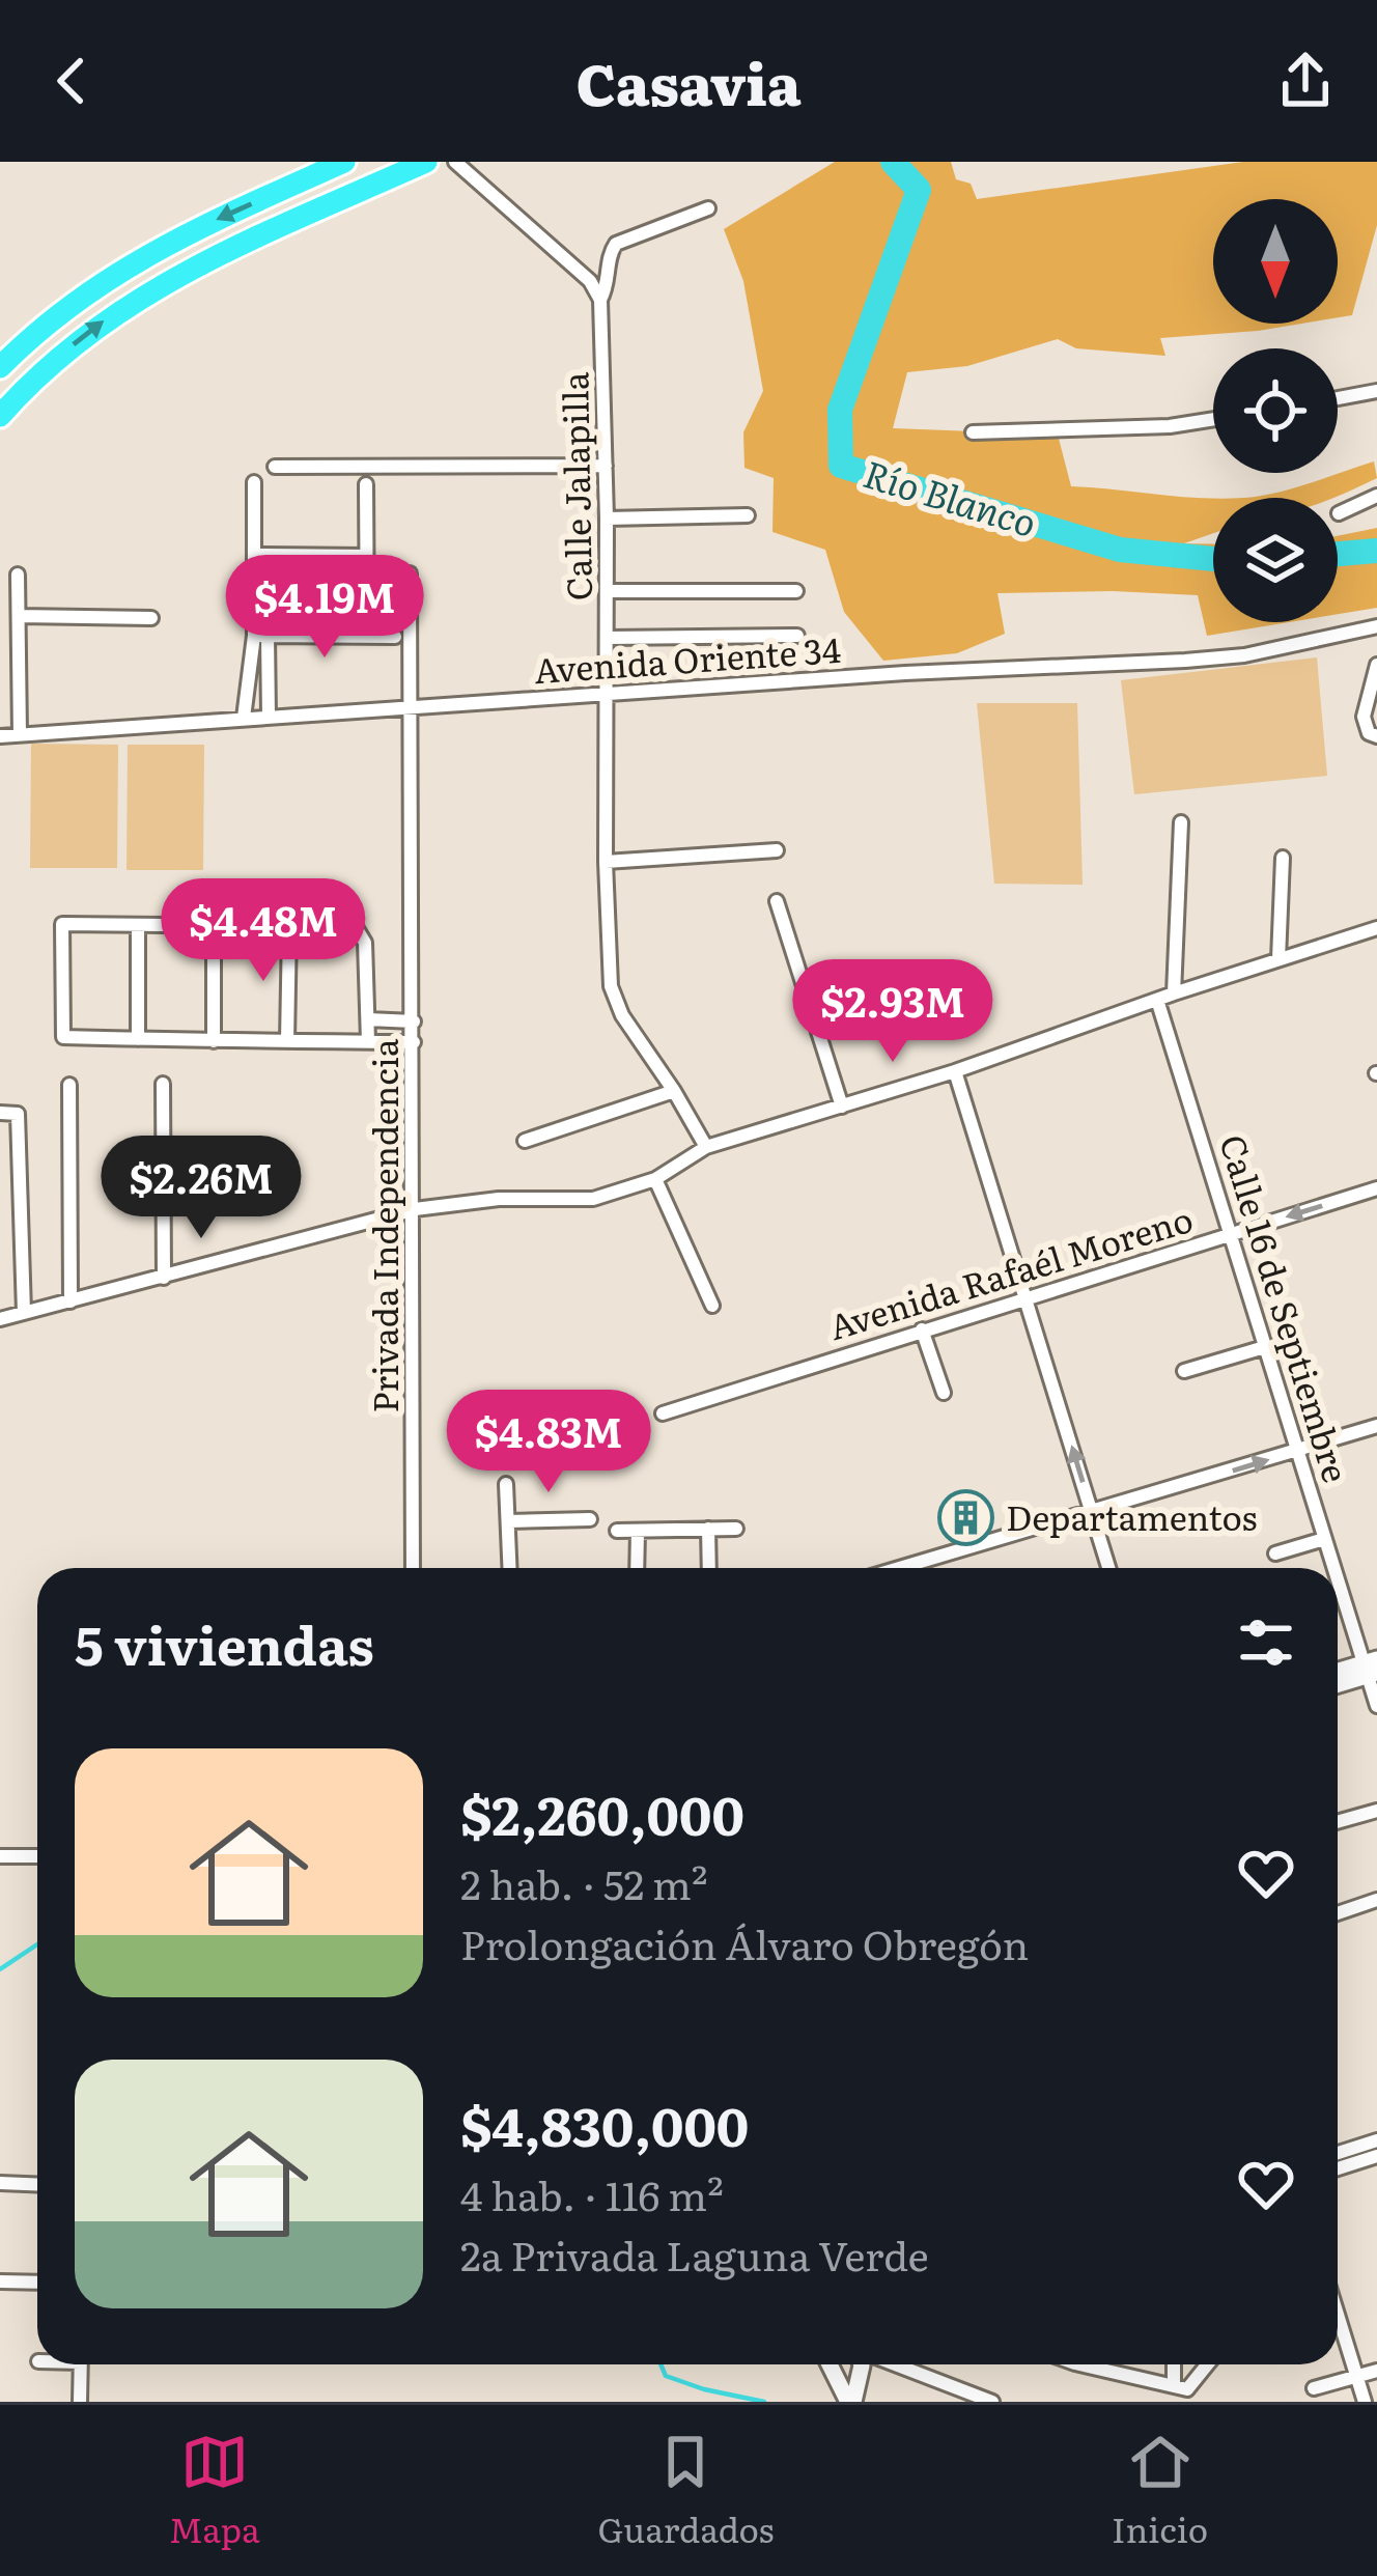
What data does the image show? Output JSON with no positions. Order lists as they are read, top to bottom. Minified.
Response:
{"streets":{"street":["Calle Jalapilla","Avenida Oriente 34","Privada Independencia","Avenida Rafaél Moreno","Calle 16 de Septiembre"]},"crossings":[["Calle Jalapilla","Avenida Oriente 34"],["Avenida Oriente 34","Privada Independencia"],["Avenida Rafaél Moreno","Calle 16 de Septiembre"]],"water":["Río Blanco"],"places":{"building":["Departamentos"]},"north":"bottom","page":{"header":"Casavia","price":["$4.19M","$4.48M","$2.93M","$2.26M","$4.83M"],"heading":"5 viviendas","list":[{"name":"$2,260,000","note":"2 hab. · 52 m² · Prolongación Álvaro Obregón"},{"name":"$4,830,000","note":"4 hab. · 116 m² · 2a Privada Laguna Verde"}],"tabs":["Mapa","Guardados","Inicio"]}}
